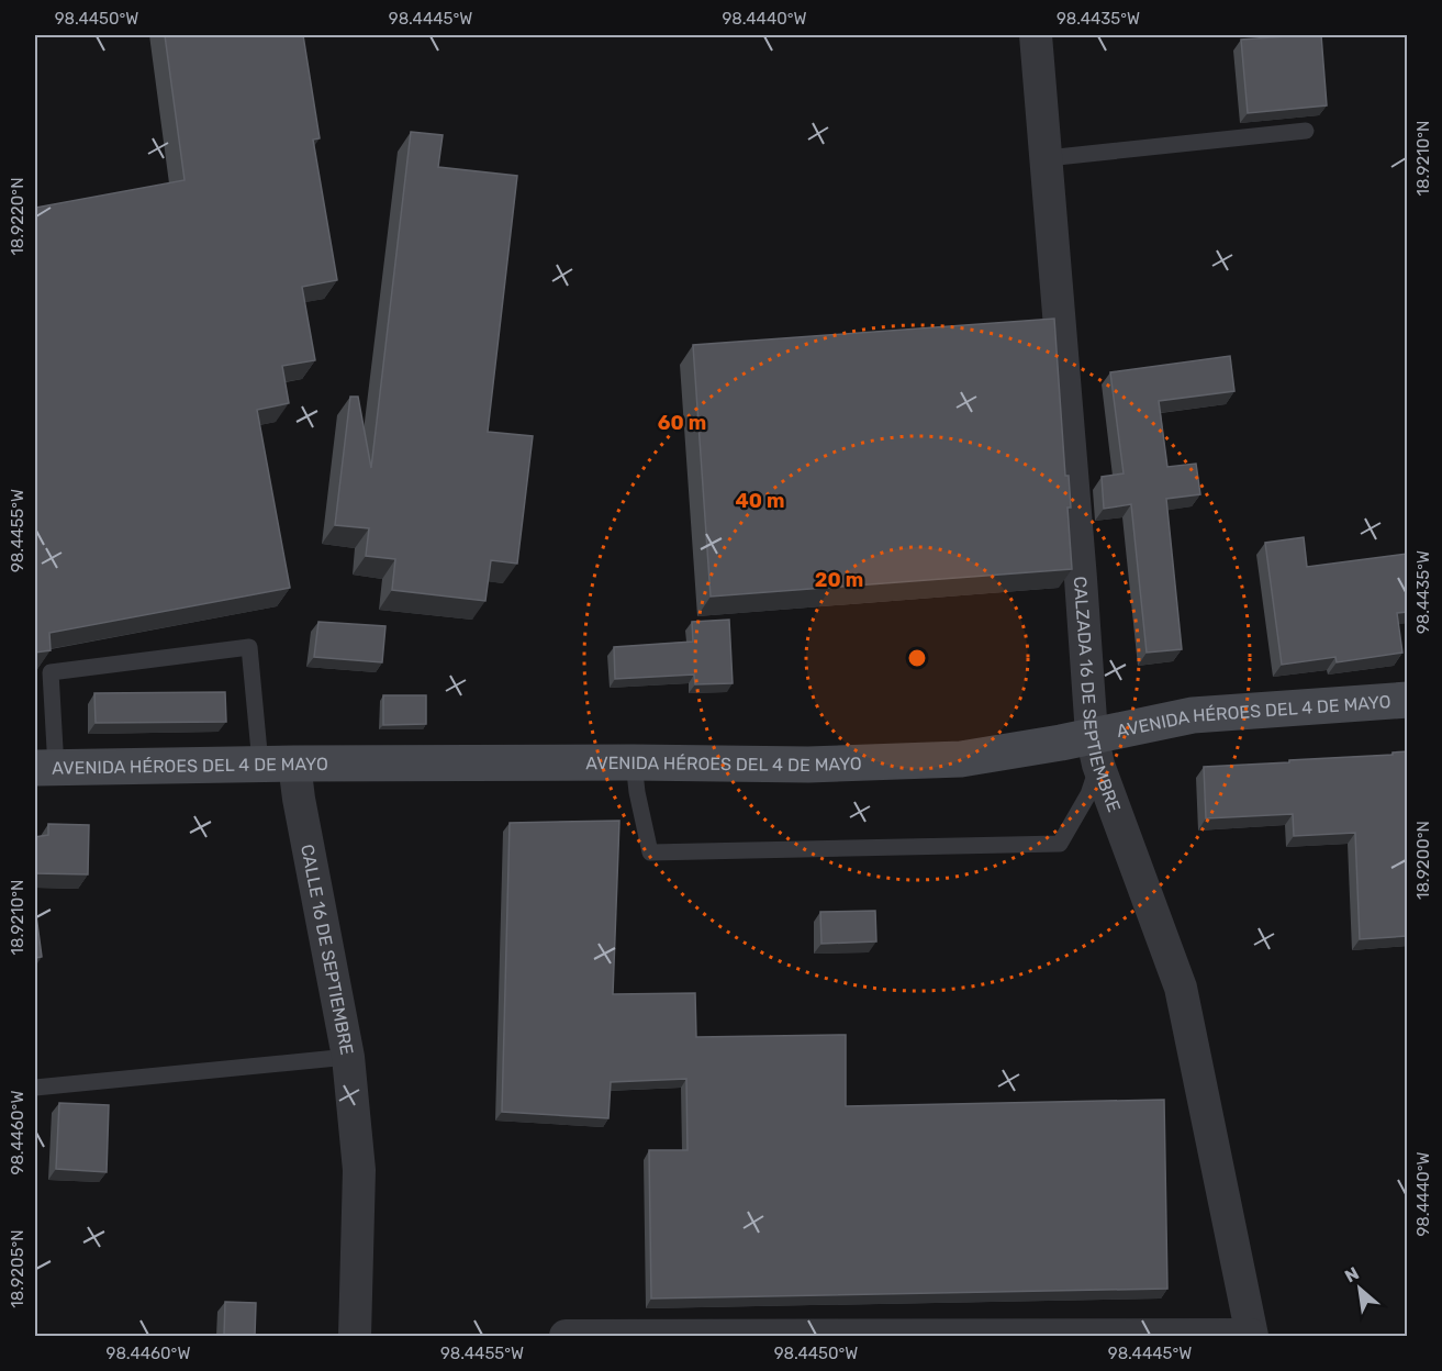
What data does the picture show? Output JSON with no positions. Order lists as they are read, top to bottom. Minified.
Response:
{"streets":{"main road":["AVENIDA HÉROES DEL 4 DE MAYO"],"street":["CALZADA 16 DE SEPTIEMBRE","CALLE 16 DE SEPTIEMBRE"]},"crossings":[["CALZADA 16 DE SEPTIEMBRE","AVENIDA HÉROES DEL 4 DE MAYO"],["AVENIDA HÉROES DEL 4 DE MAYO","CALLE 16 DE SEPTIEMBRE"]],"north":"top left","coordinates":["98.4450°W","98.4445°W","98.4440°W","98.4435°W","18.9210°N","18.9220°N","98.4455°W","18.9200°N","98.4460°W","18.9205°N"],"rings":["60 m","40 m","20 m"]}
